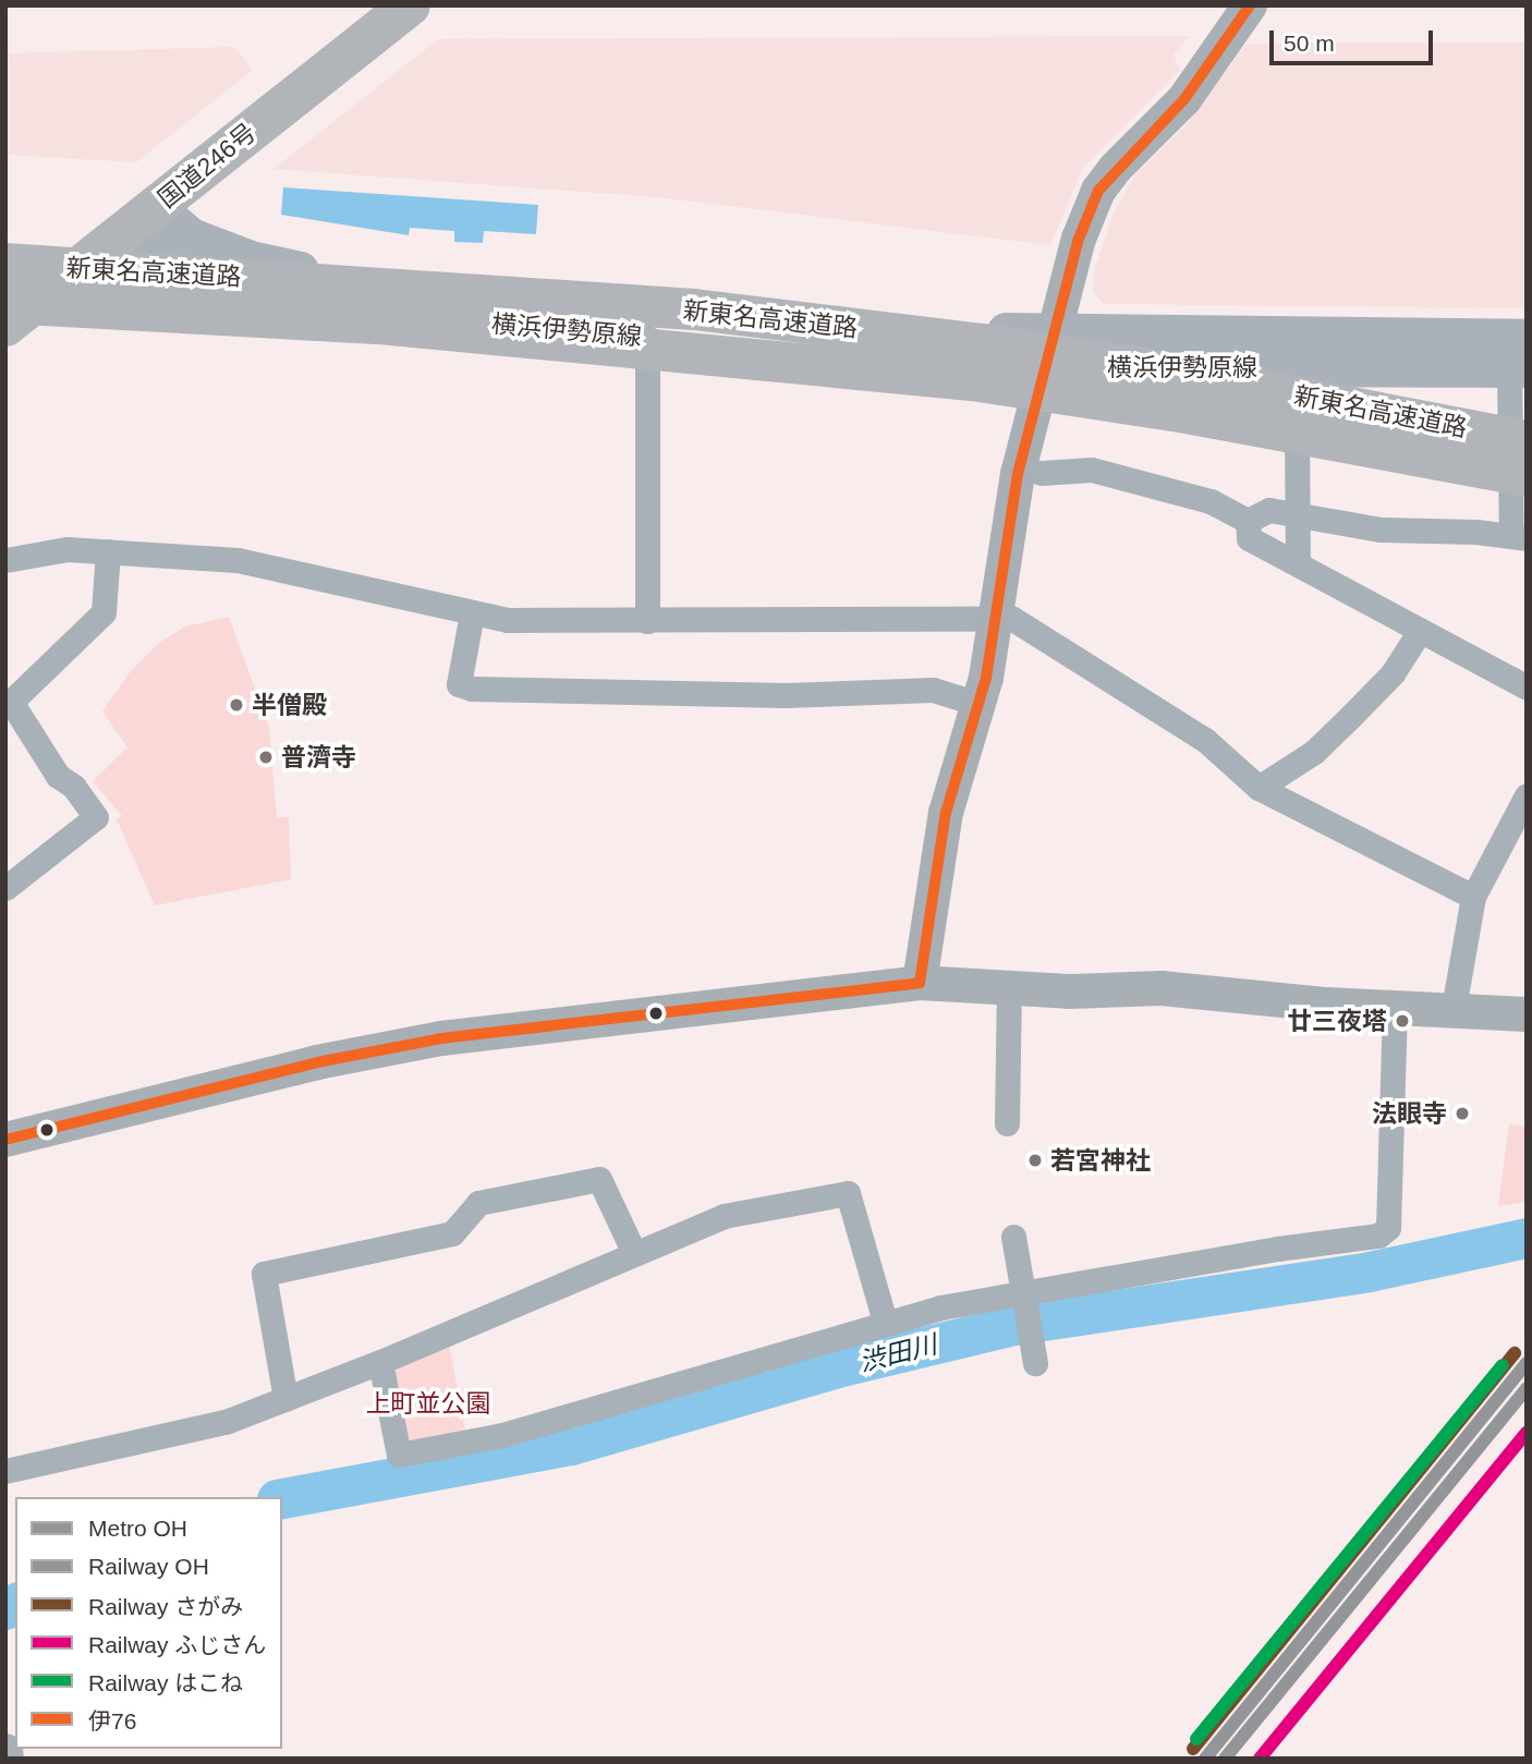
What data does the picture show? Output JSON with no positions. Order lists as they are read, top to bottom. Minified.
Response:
{"streets":{"highway":["国道246号","新東名高速道路"],"main road":["横浜伊勢原線"]},"crossings":[["国道246号","横浜伊勢原線"]],"water":["渋田川"],"parks":["上町並公園"],"places":["半僧殿","普濟寺","廿三夜塔","法眼寺","若宮神社"],"lines":["transit line 伊76","rail line さがみ","metro line OH","rail line はこね","rail line OH","rail line ふじさん"],"legend":["Metro OH","Railway OH","Railway さがみ","Railway ふじさん","Railway はこね","伊76"],"scale_bar":"50 m"}
